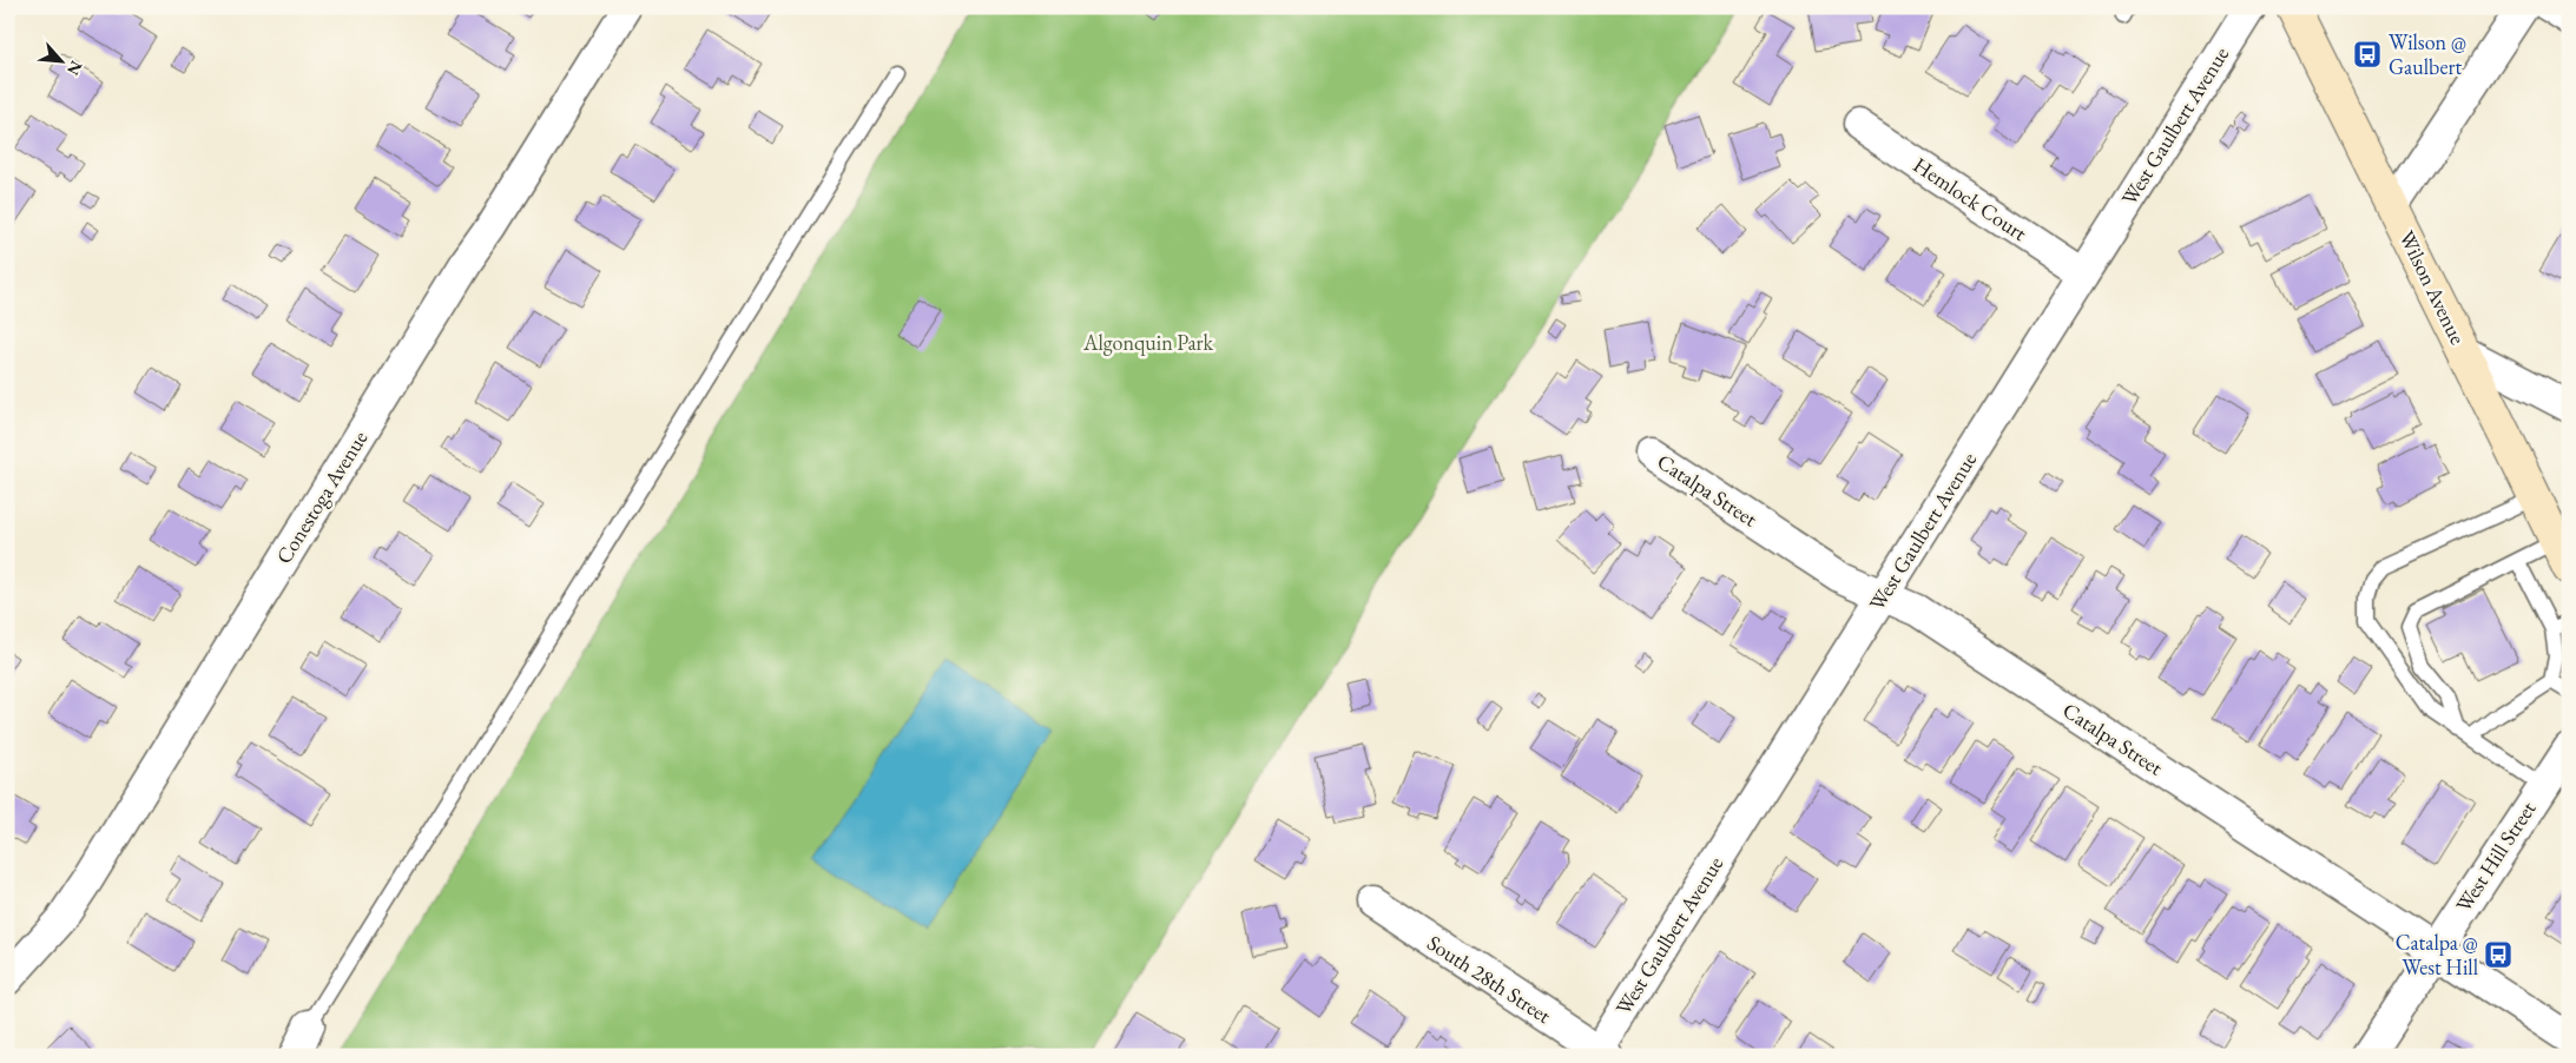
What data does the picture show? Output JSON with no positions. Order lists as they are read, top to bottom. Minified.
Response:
{"streets":{"street":["West Gaulbert Avenue","Hemlock Court","Wilson Avenue","Catalpa Street","Conestoga Avenue","West Hill Street","South 28th Street"]},"crossings":[["West Gaulbert Avenue","Hemlock Court"],["West Gaulbert Avenue","Catalpa Street"],["West Gaulbert Avenue","South 28th Street"],["Catalpa Street","West Hill Street"]],"parks":["Algonquin Park"],"places":{"bus stop":["Wilson @ Gaulbert","Catalpa @ West Hill"]},"north":"bottom right"}
